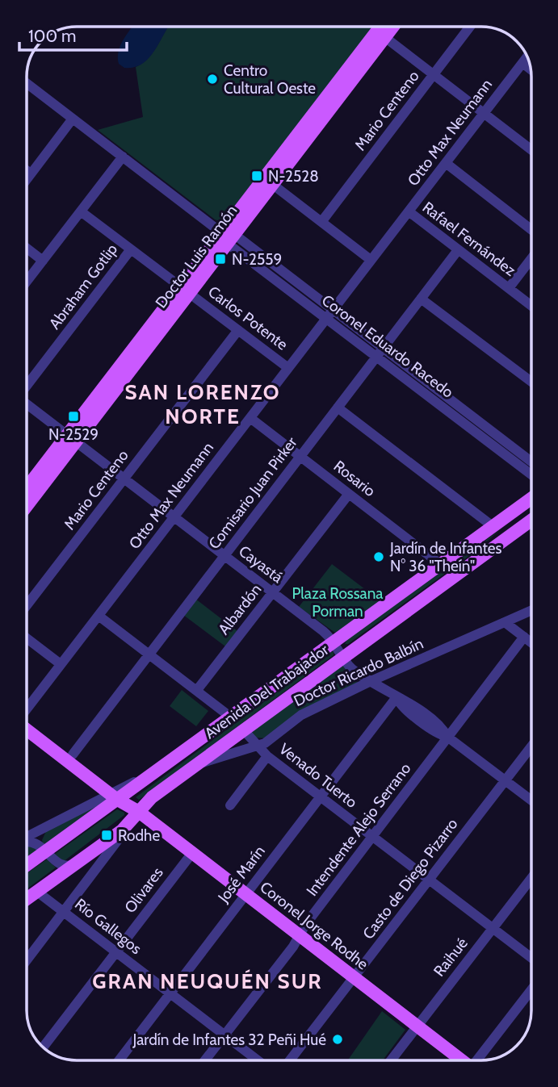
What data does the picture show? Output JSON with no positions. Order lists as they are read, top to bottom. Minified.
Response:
{"streets":{"main road":["Doctor Luis Ramón","Avenida Del Trabajador","Coronel Jorge Rodhe"],"street":["Mario Centeno","Otto Max Neumann","Rafael Fernández","Abraham Gotlip","Carlos Potente","Coronel Eduardo Racedo","Rosario","Comisario Juan Pirker","Cayastá","Albardón","Doctor Ricardo Balbín","Venado Tuerto","Intendente Alejo Serrano","José Marín","Casto de Diego Pizarro","Olivares","Río Gallegos","Raihué"]},"crossings":[["Mario Centeno","Carlos Potente"],["Mario Centeno","Cayastá"],["Otto Max Neumann","Rafael Fernández"],["Otto Max Neumann","Carlos Potente"],["Otto Max Neumann","Coronel Eduardo Racedo"],["Otto Max Neumann","Rosario"],["Otto Max Neumann","Cayastá"],["Rafael Fernández","Comisario Juan Pirker"],["Doctor Luis Ramón","Carlos Potente"],["Doctor Luis Ramón","Coronel Eduardo Racedo"],["Doctor Luis Ramón","Cayastá"],["Abraham Gotlip","Carlos Potente"],["Coronel Eduardo Racedo","Comisario Juan Pirker"],["Rosario","Comisario Juan Pirker"],["Rosario","Albardón"],["Rosario","Avenida Del Trabajador"],["Comisario Juan Pirker","Cayastá"],["Comisario Juan Pirker","Coronel Jorge Rodhe"],["Cayastá","Albardón"],["Cayastá","Doctor Ricardo Balbín"],["Cayastá","Avenida Del Trabajador"],["Cayastá","Intendente Alejo Serrano"],["Cayastá","José Marín"],["Cayastá","Casto de Diego Pizarro"],["Doctor Ricardo Balbín","Avenida Del Trabajador"],["Doctor Ricardo Balbín","Venado Tuerto"],["Avenida Del Trabajador","Venado Tuerto"],["Avenida Del Trabajador","Coronel Jorge Rodhe"],["Avenida Del Trabajador","Río Gallegos"],["Venado Tuerto","Intendente Alejo Serrano"],["Venado Tuerto","José Marín"],["Venado Tuerto","Casto de Diego Pizarro"],["Venado Tuerto","Raihué"],["Intendente Alejo Serrano","Coronel Jorge Rodhe"],["Intendente Alejo Serrano","Río Gallegos"],["José Marín","Coronel Jorge Rodhe"],["José Marín","Río Gallegos"],["Casto de Diego Pizarro","Coronel Jorge Rodhe"],["Olivares","Coronel Jorge Rodhe"],["Olivares","Río Gallegos"],["Coronel Jorge Rodhe","Raihué"]],"districts":["SAN LORENZO NORTE","GRAN NEUQUÉN SUR"],"parks":["Plaza Rossana Porman"],"places":{"other":["Centro Cultural Oeste","Jardín de Infantes N° 36 \"Theín\"","Jardín de Infantes 32 Peñi Hué"],"transit":["N-2528","N-2559","N-2529","Rodhe"]},"scale_bar":"100 m"}
